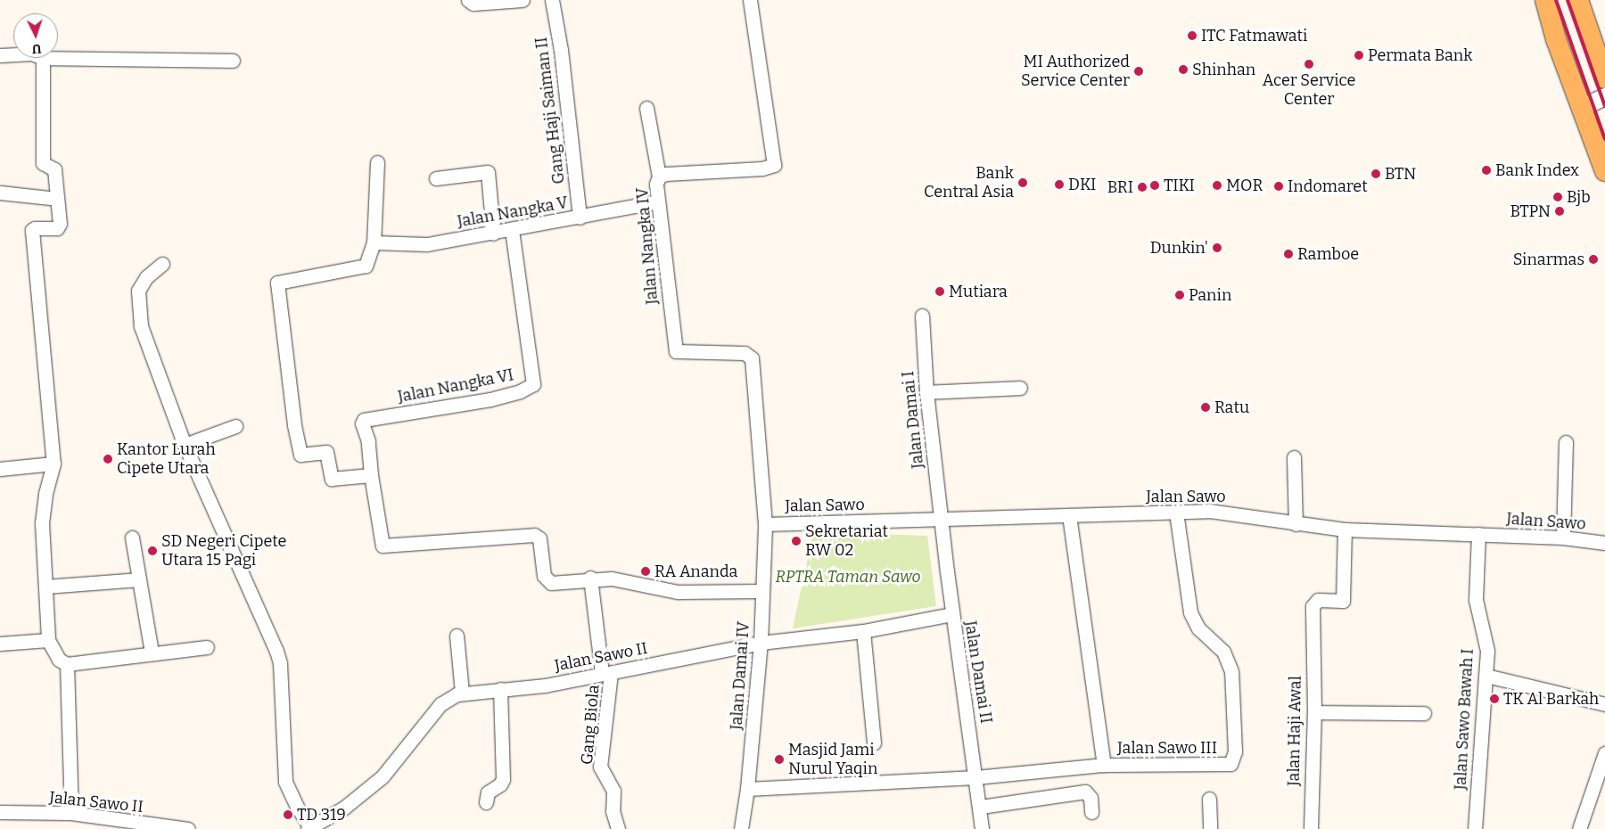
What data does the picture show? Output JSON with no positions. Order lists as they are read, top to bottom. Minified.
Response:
{"streets":{"street":["Gang Haji Saiman II","Jalan Nangka V","Jalan Nangka IV","Jalan Nangka VI","Jalan Damai I","Jalan Sawo","Jalan Sawo II","Jalan Damai II","Jalan Damai IV","Jalan Sawo Bawah I","Gang Biola","Jalan Haji Awal","Jalan Sawo III"]},"crossings":[["Gang Haji Saiman II","Jalan Nangka V"],["Jalan Nangka V","Jalan Nangka IV"],["Jalan Nangka V","Jalan Nangka VI"],["Jalan Nangka IV","Jalan Sawo"],["Jalan Nangka IV","Jalan Damai IV"],["Jalan Damai I","Jalan Sawo"],["Jalan Damai I","Jalan Damai II"],["Jalan Sawo","Jalan Damai II"],["Jalan Sawo","Jalan Damai IV"],["Jalan Sawo","Jalan Sawo Bawah I"],["Jalan Sawo","Jalan Haji Awal"],["Jalan Sawo","Jalan Sawo III"],["Jalan Sawo II","Jalan Damai II"],["Jalan Sawo II","Jalan Damai IV"],["Jalan Sawo II","Gang Biola"],["Jalan Damai II","Jalan Sawo III"],["Jalan Damai IV","Jalan Sawo III"]],"parks":["RPTRA Taman Sawo"],"places":["ITC Fatmawati","Permata Bank","Acer Service Center","Shinhan","MI Authorized Service Center","Bank Index","BTN","Bank Central Asia","DKI","TIKI","MOR","Indomaret","BRI","Bjb","BTPN","Dunkin'","Ramboe","Sinarmas","Mutiara","Panin","Ratu","Kantor Lurah Cipete Utara","Sekretariat RW 02","SD Negeri Cipete Utara 15 Pagi","RA Ananda","TK Al Barkah","Masjid Jami Nurul Yaqin","TD 319"],"north":"bottom"}
